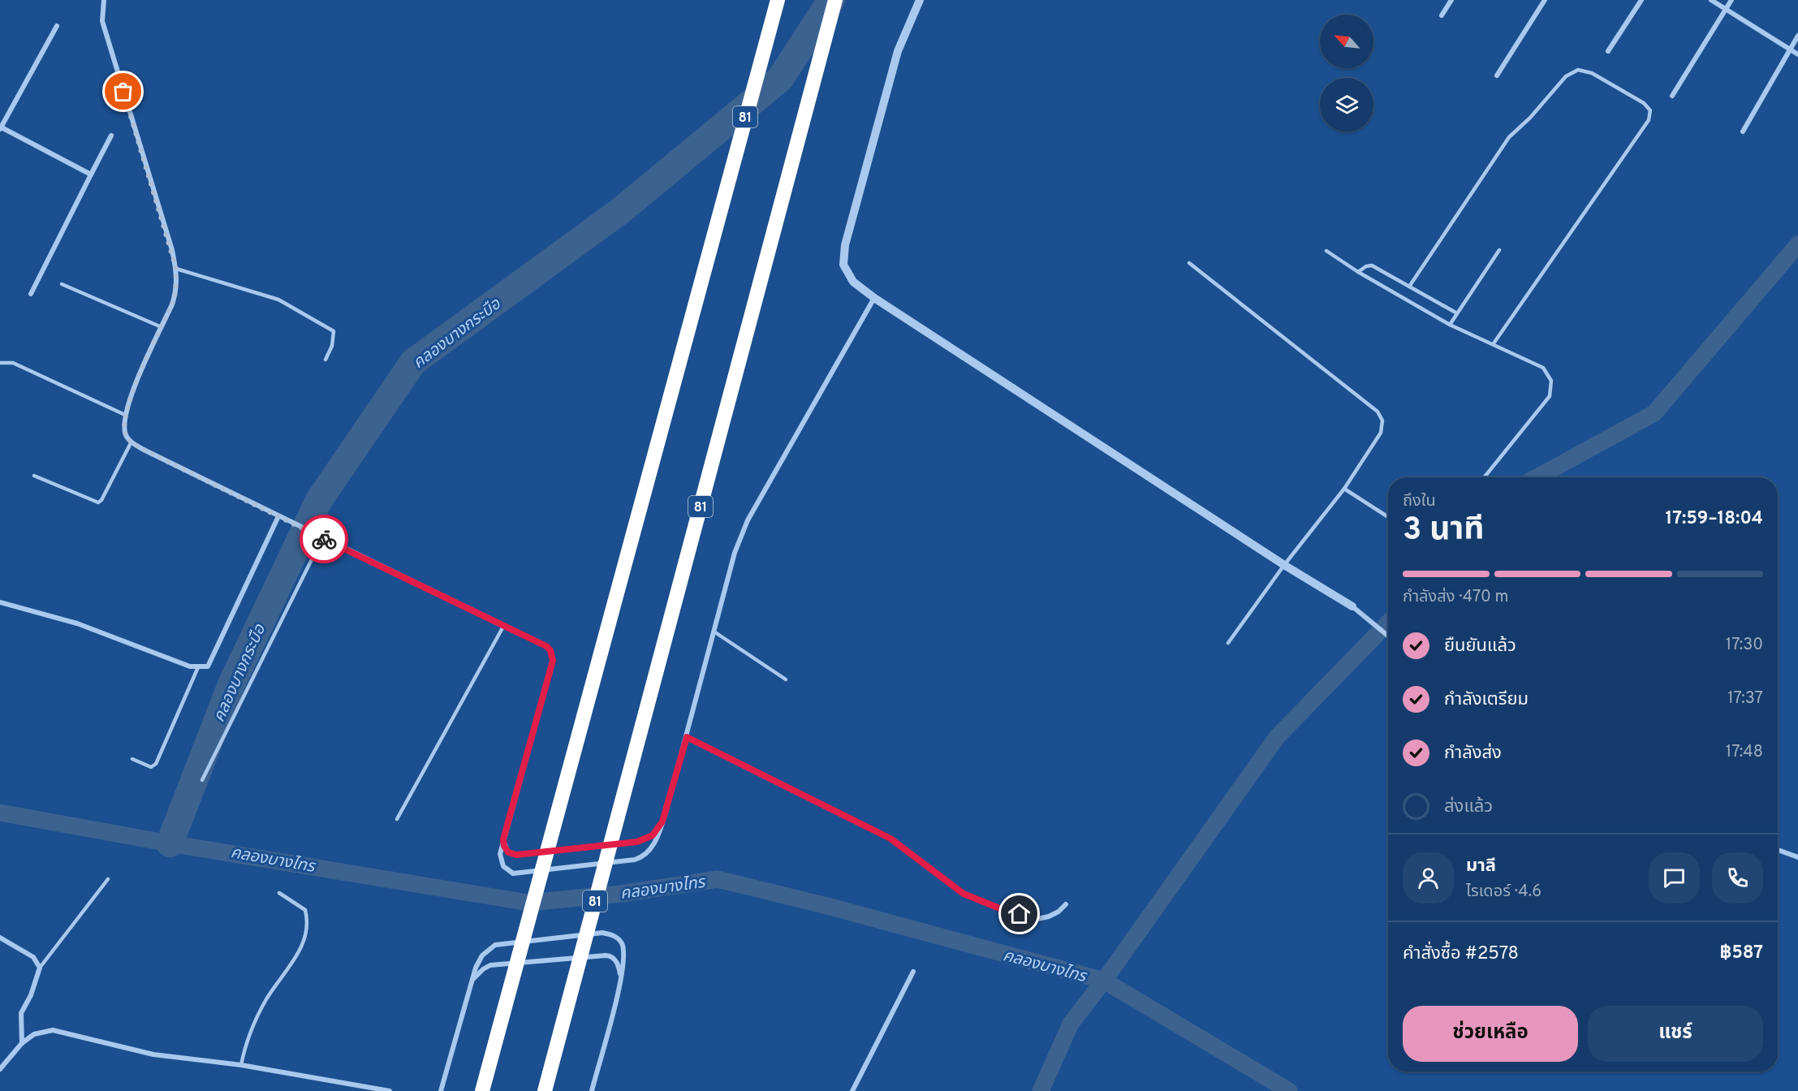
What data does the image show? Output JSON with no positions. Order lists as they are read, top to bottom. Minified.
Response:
{"streets":{"highway":["81"]},"water":["คลองบางกระบือ","คลองบางไทร"],"north":"top left","page":{"heading":["3 นาที","ถึงใน","17:59–18:04"],"panel":["มาลี","ไรเดอร์ · 4.6","คำสั่งซื้อ #2578","฿587"],"bar":"กำลังส่ง · 470 m","list":[["ยืนยันแล้ว","17:30"],["กำลังเตรียม","17:37"],["กำลังส่ง","17:48"],"ส่งแล้ว"],"buttons":["ช่วยเหลือ","แชร์"]}}
